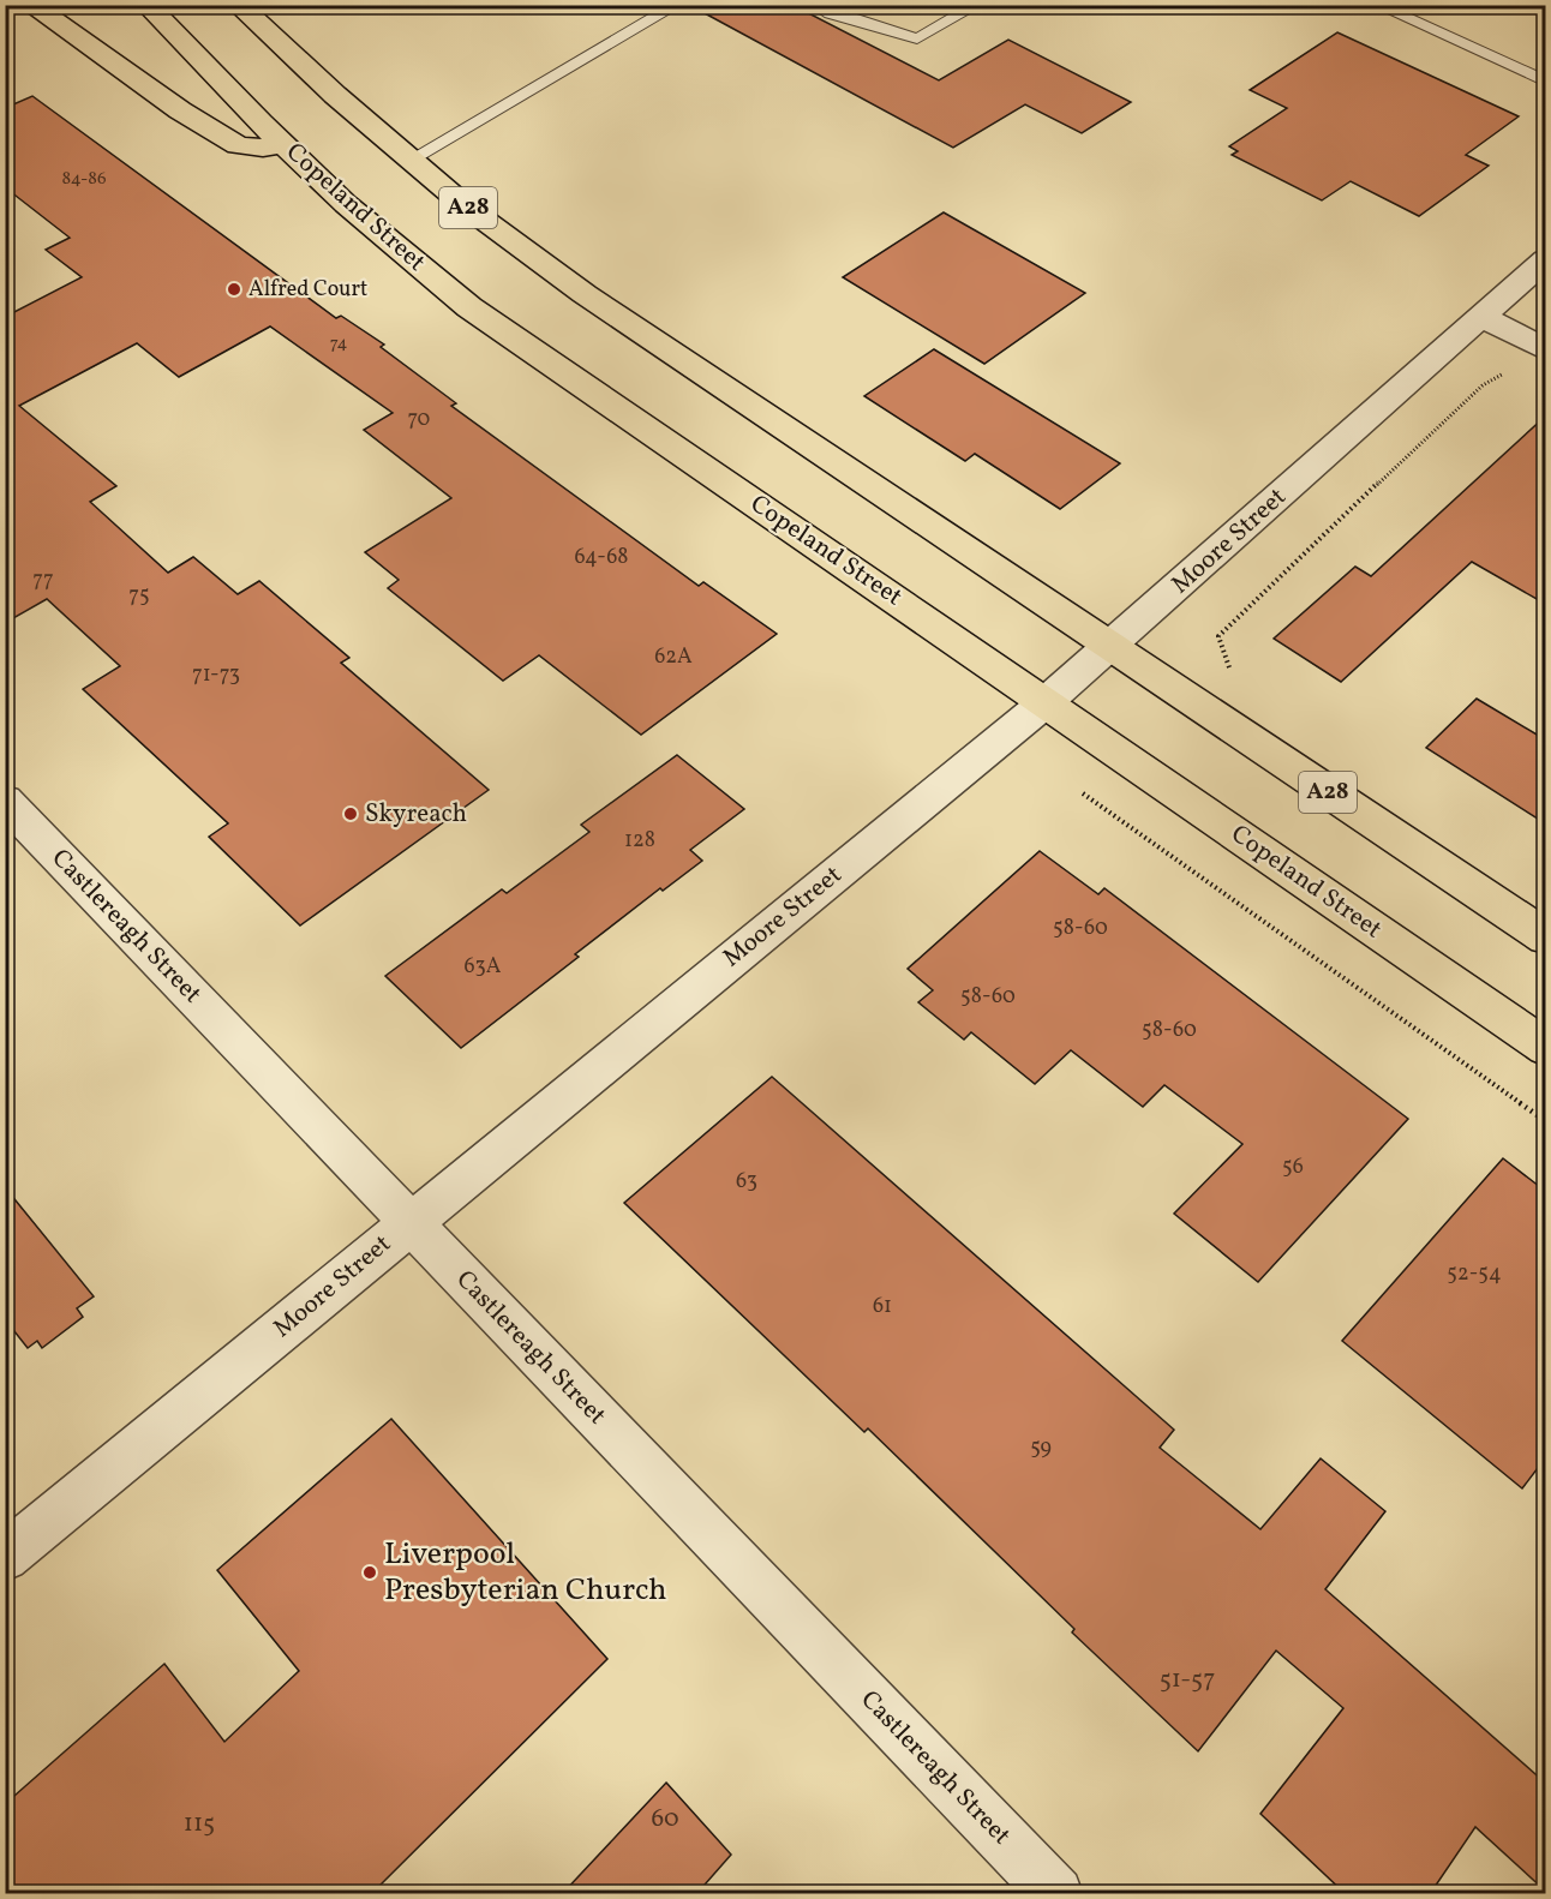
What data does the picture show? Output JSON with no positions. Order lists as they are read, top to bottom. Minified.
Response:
{"streets":{"highway":["Copeland Street","A28"],"street":["Moore Street","Castlereagh Street"]},"crossings":[["Copeland Street","Moore Street"],["A28","Moore Street"],["Moore Street","Castlereagh Street"]],"places":["Alfred Court","Skyreach","Liverpool Presbyterian Church"],"house_numbers":["84-86","74","70","64-68","77","75","62A","71-73","128","58-60","63A","58-60","58-60","56","63","52-54","61","59","51-57","60","115"]}
